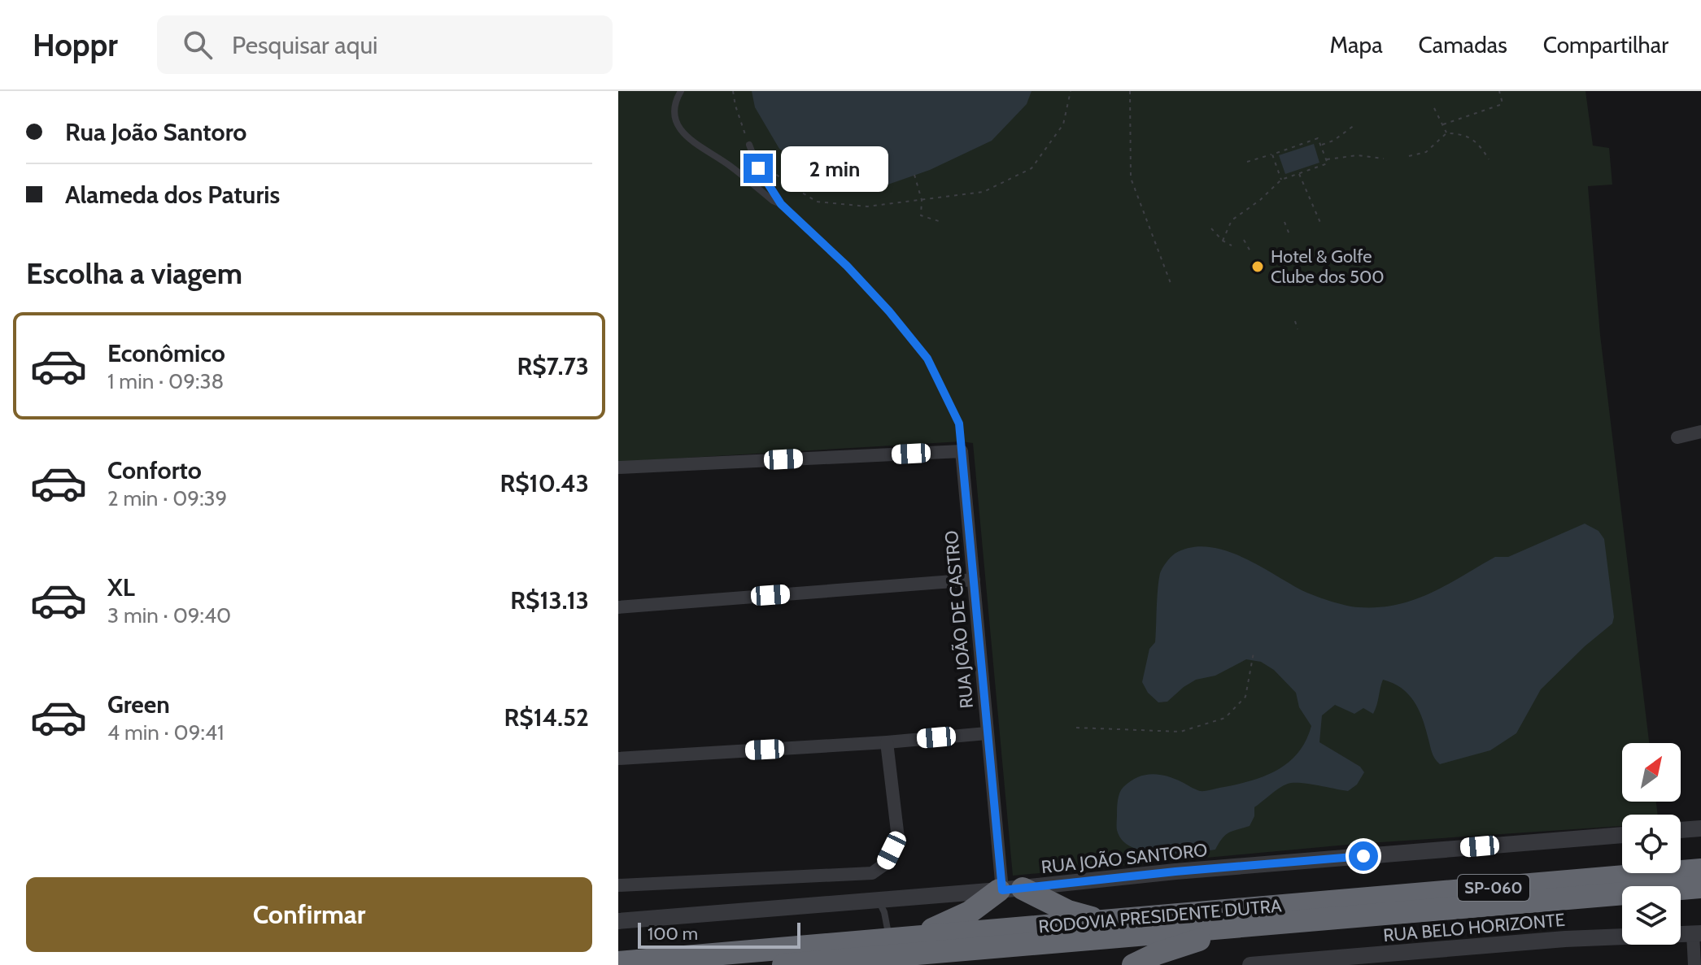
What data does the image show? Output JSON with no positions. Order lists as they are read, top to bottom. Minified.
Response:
{"streets":{"highway":["SP-060","RODOVIA PRESIDENTE DUTRA"],"street":["RUA JOÃO DE CASTRO","RUA JOÃO SANTORO","RUA BELO HORIZONTE"]},"crossings":[["RUA JOÃO DE CASTRO","RUA JOÃO SANTORO"]],"places":["Hotel & Golfe Clube dos 500"],"scale_bar":"100 m","north":"top right","page":{"header":"Hoppr","search":"Pesquisar aqui","nav":["Mapa","Camadas","Compartilhar"],"banner":["Rua João Santoro","Alameda dos Paturis"],"bubble":"2 min","heading":"Escolha a viagem","list":[{"name":"Econômico","note":"1 min · 09:38","value":"R$7.73"},{"name":"Conforto","note":"2 min · 09:39","value":"R$10.43"},{"name":"XL","note":"3 min · 09:40","value":"R$13.13"},{"name":"Green","note":"4 min · 09:41","value":"R$14.52"}],"buttons":"Confirmar","scale":"100 m"}}
